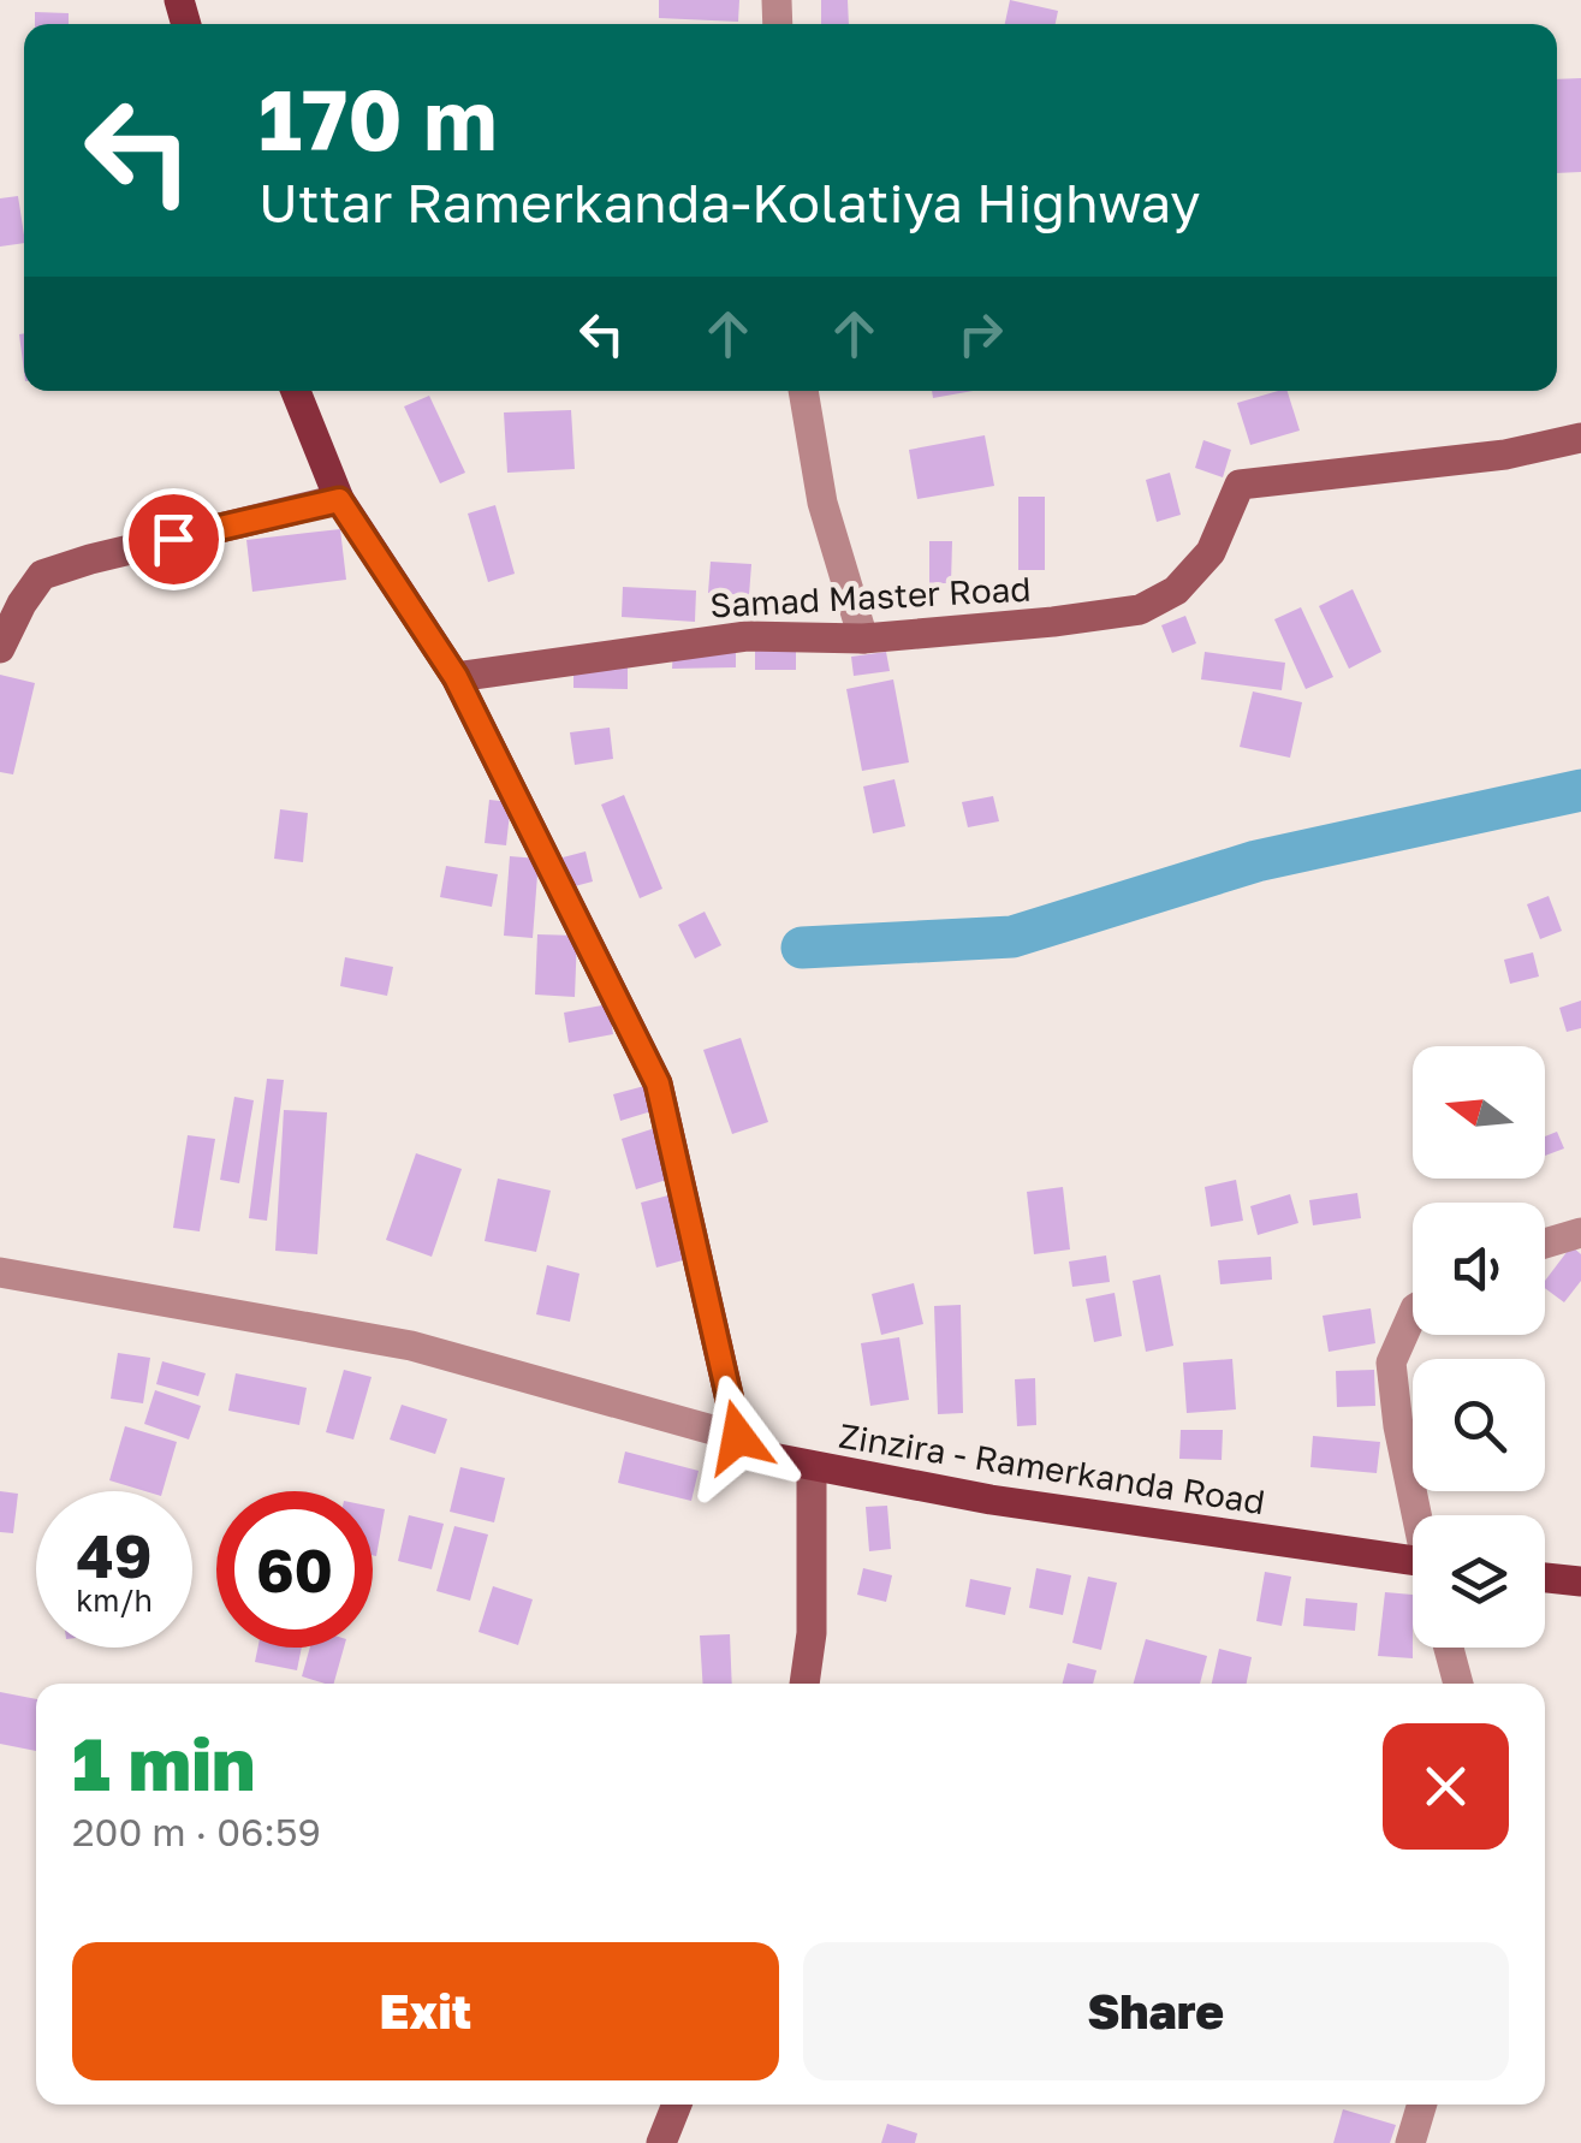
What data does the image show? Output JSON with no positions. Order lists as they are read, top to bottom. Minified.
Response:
{"streets":{"main road":["Zinzira - Ramerkanda Road"],"street":["Samad Master Road"]},"north":"left","page":{"turn":["170 m","Uttar Ramerkanda-Kolatiya Highway"],"speed":"49 km/h","limit":"60","heading":["1 min","200 m · 06:59"],"buttons":["Exit","Share"]}}
